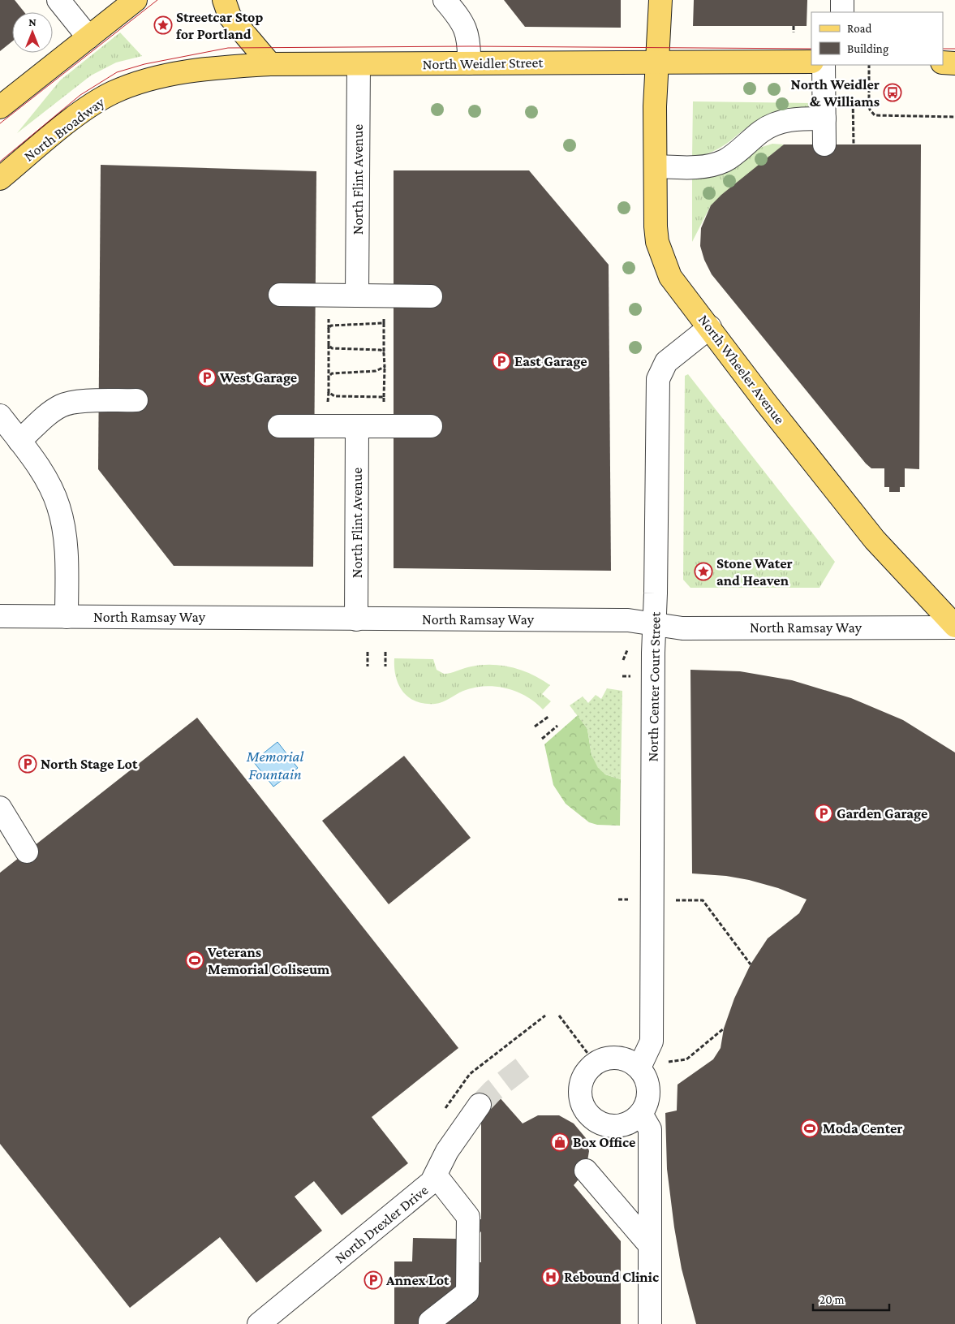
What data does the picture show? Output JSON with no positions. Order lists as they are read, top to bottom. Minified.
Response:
{"streets":{"main road":["North Weidler Street","North Broadway","North Wheeler Avenue"],"street":["North Flint Avenue","North Ramsay Way","North Center Court Street","North Drexler Drive"]},"crossings":[["North Weidler Street","North Broadway"],["North Weidler Street","North Flint Avenue"],["North Weidler Street","North Wheeler Avenue"],["North Flint Avenue","North Ramsay Way"],["North Wheeler Avenue","North Ramsay Way"],["North Wheeler Avenue","North Center Court Street"],["North Ramsay Way","North Center Court Street"]],"water":["Memorial Fountain"],"places":{"place":["Streetcar Stop for Portland","Stone Water and Heaven"],"bus stop":["North Weidler & Williams"],"parking":["East Garage","West Garage","North Stage Lot","Garden Garage","Annex Lot"],"sports":["Veterans Memorial Coliseum","Moda Center"],"shop":["Box Office"],"hospital":["Rebound Clinic"]},"legend":["Road","Building"],"scale_bar":"20 m","north":"top"}
